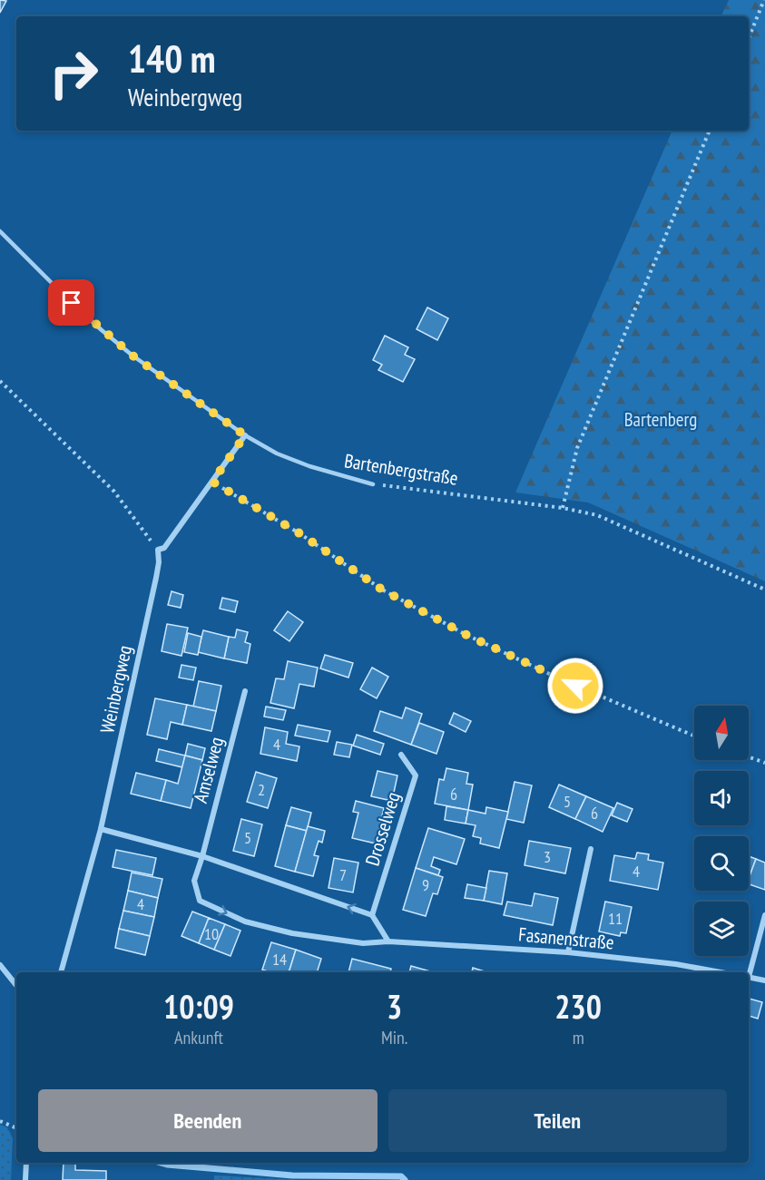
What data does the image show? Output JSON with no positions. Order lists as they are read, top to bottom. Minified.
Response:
{"streets":{"street":["Weinbergweg","Amselweg","Drosselweg","Fasanenstraße"],"lane":["Bartenbergstraße"]},"crossings":[["Amselweg","Fasanenstraße"]],"parks":["Bartenberg"],"house_numbers":["4","2","6","5","6","5","3","4","7","9","4","11","10","14"],"north":"top","page":{"turn":["140 m","Weinbergweg"],"eta":["10:09","Ankunft","3","Min.","230","m"],"buttons":["Beenden","Teilen"]}}
